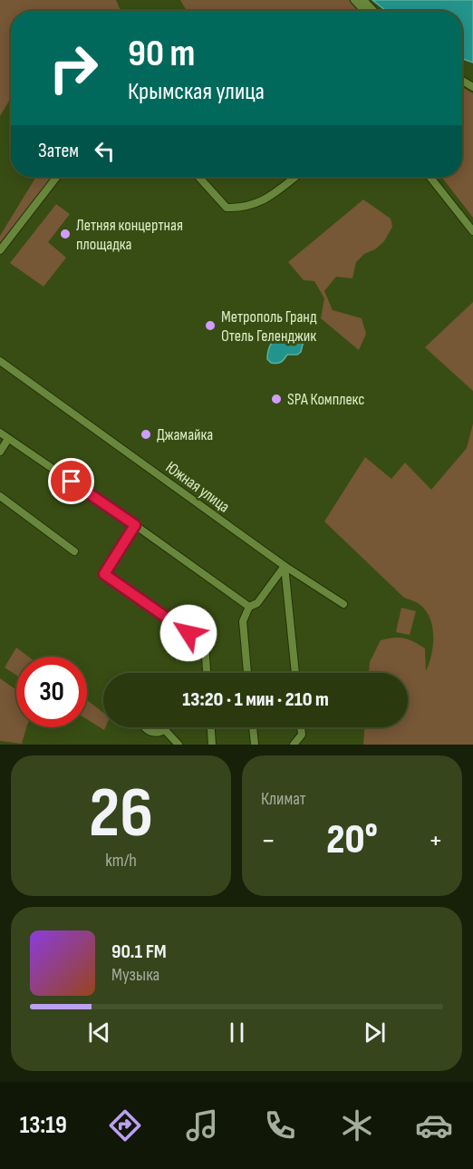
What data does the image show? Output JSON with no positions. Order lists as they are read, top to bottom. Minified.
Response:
{"streets":{"street":["Южная улица"]},"places":["Летняя концертная площадка","Метрополь Гранд Отель Геленджик","SPA Комплекс","Джамайка"],"page":{"turn":["90 m","Крымская улица"],"then":"Затем","limit":"30","trip":"13:20 · 1 мин · 210 m","tile":[["26","km/h"],"Климат"],"heat":["−","20°","+"],"song":["90.1 FM","Музыка"],"tabs":"13:19"}}
